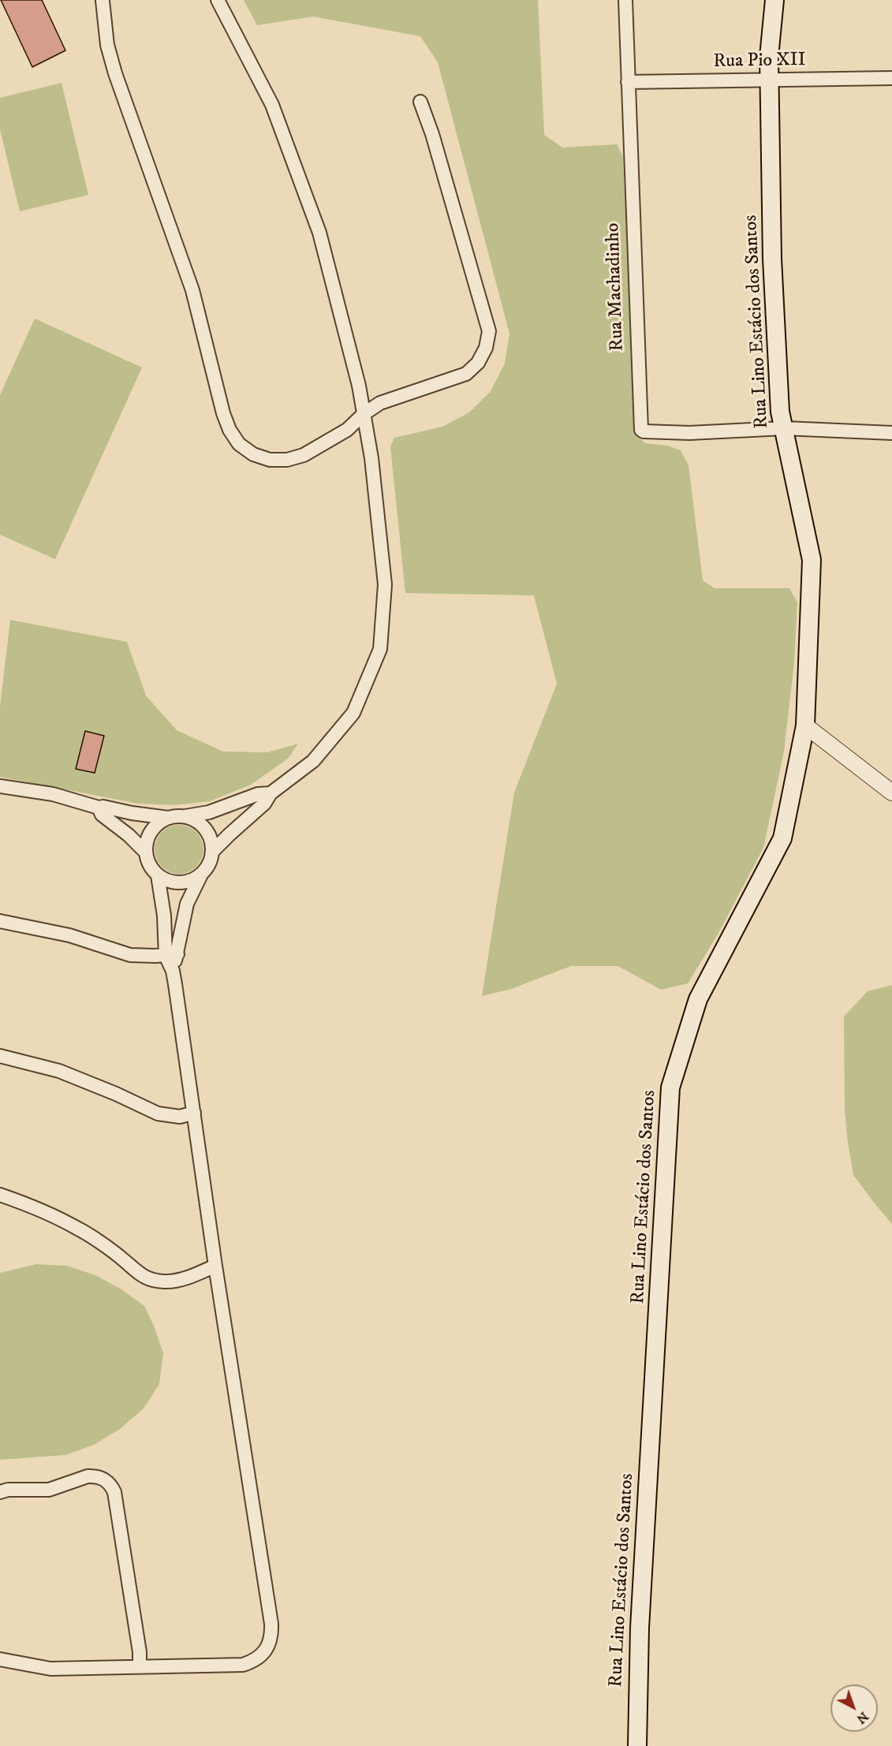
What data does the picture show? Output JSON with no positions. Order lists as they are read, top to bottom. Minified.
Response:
{"streets":{"main road":["Rua Lino Estácio dos Santos"],"street":["Rua Pio XII","Rua Machadinho"]},"crossings":[["Rua Pio XII","Rua Machadinho"],["Rua Pio XII","Rua Lino Estácio dos Santos"],["Rua Machadinho","Rua Lino Estácio dos Santos"]],"north":"bottom right"}
